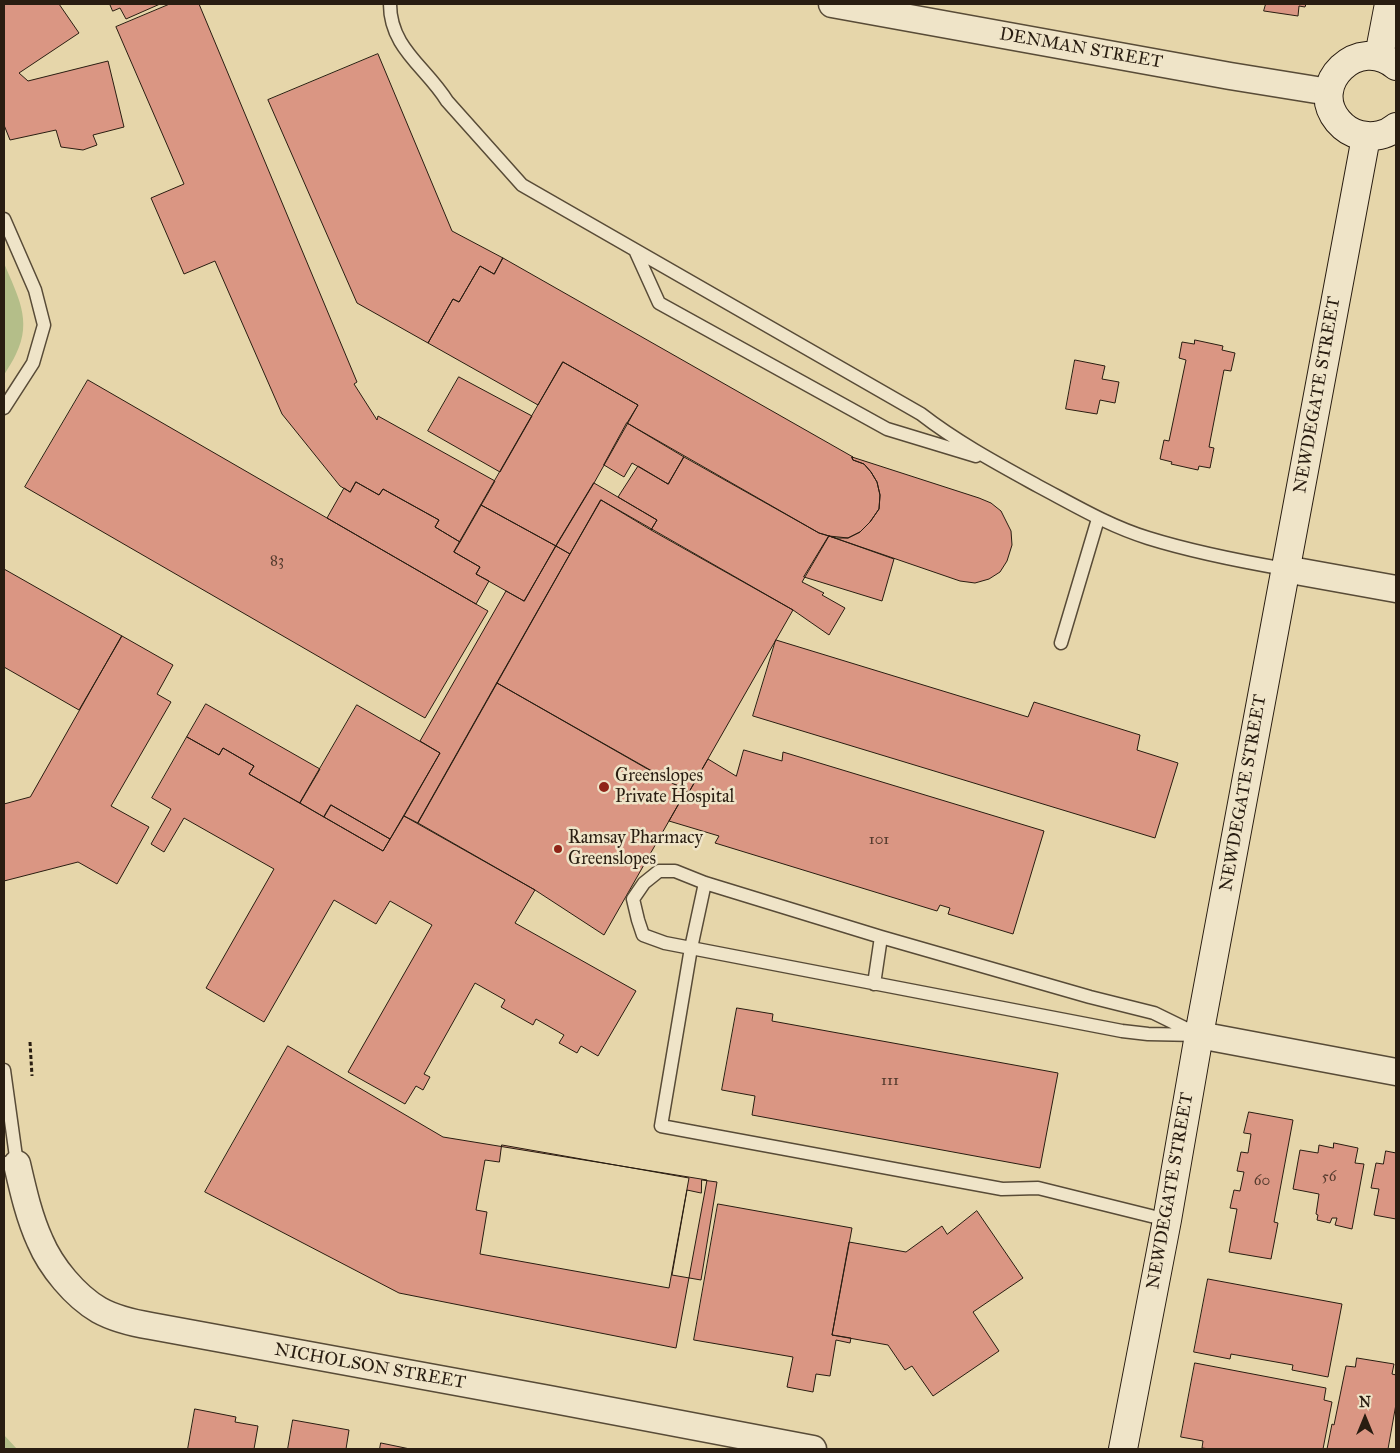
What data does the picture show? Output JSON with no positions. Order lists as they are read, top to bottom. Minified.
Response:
{"streets":{"street":["DENMAN STREET","NEWDEGATE STREET","NICHOLSON STREET"]},"places":["Greenslopes Private Hospital","Ramsay Pharmacy Greenslopes"],"house_numbers":["83","101","111","56","60"],"north":"top"}
